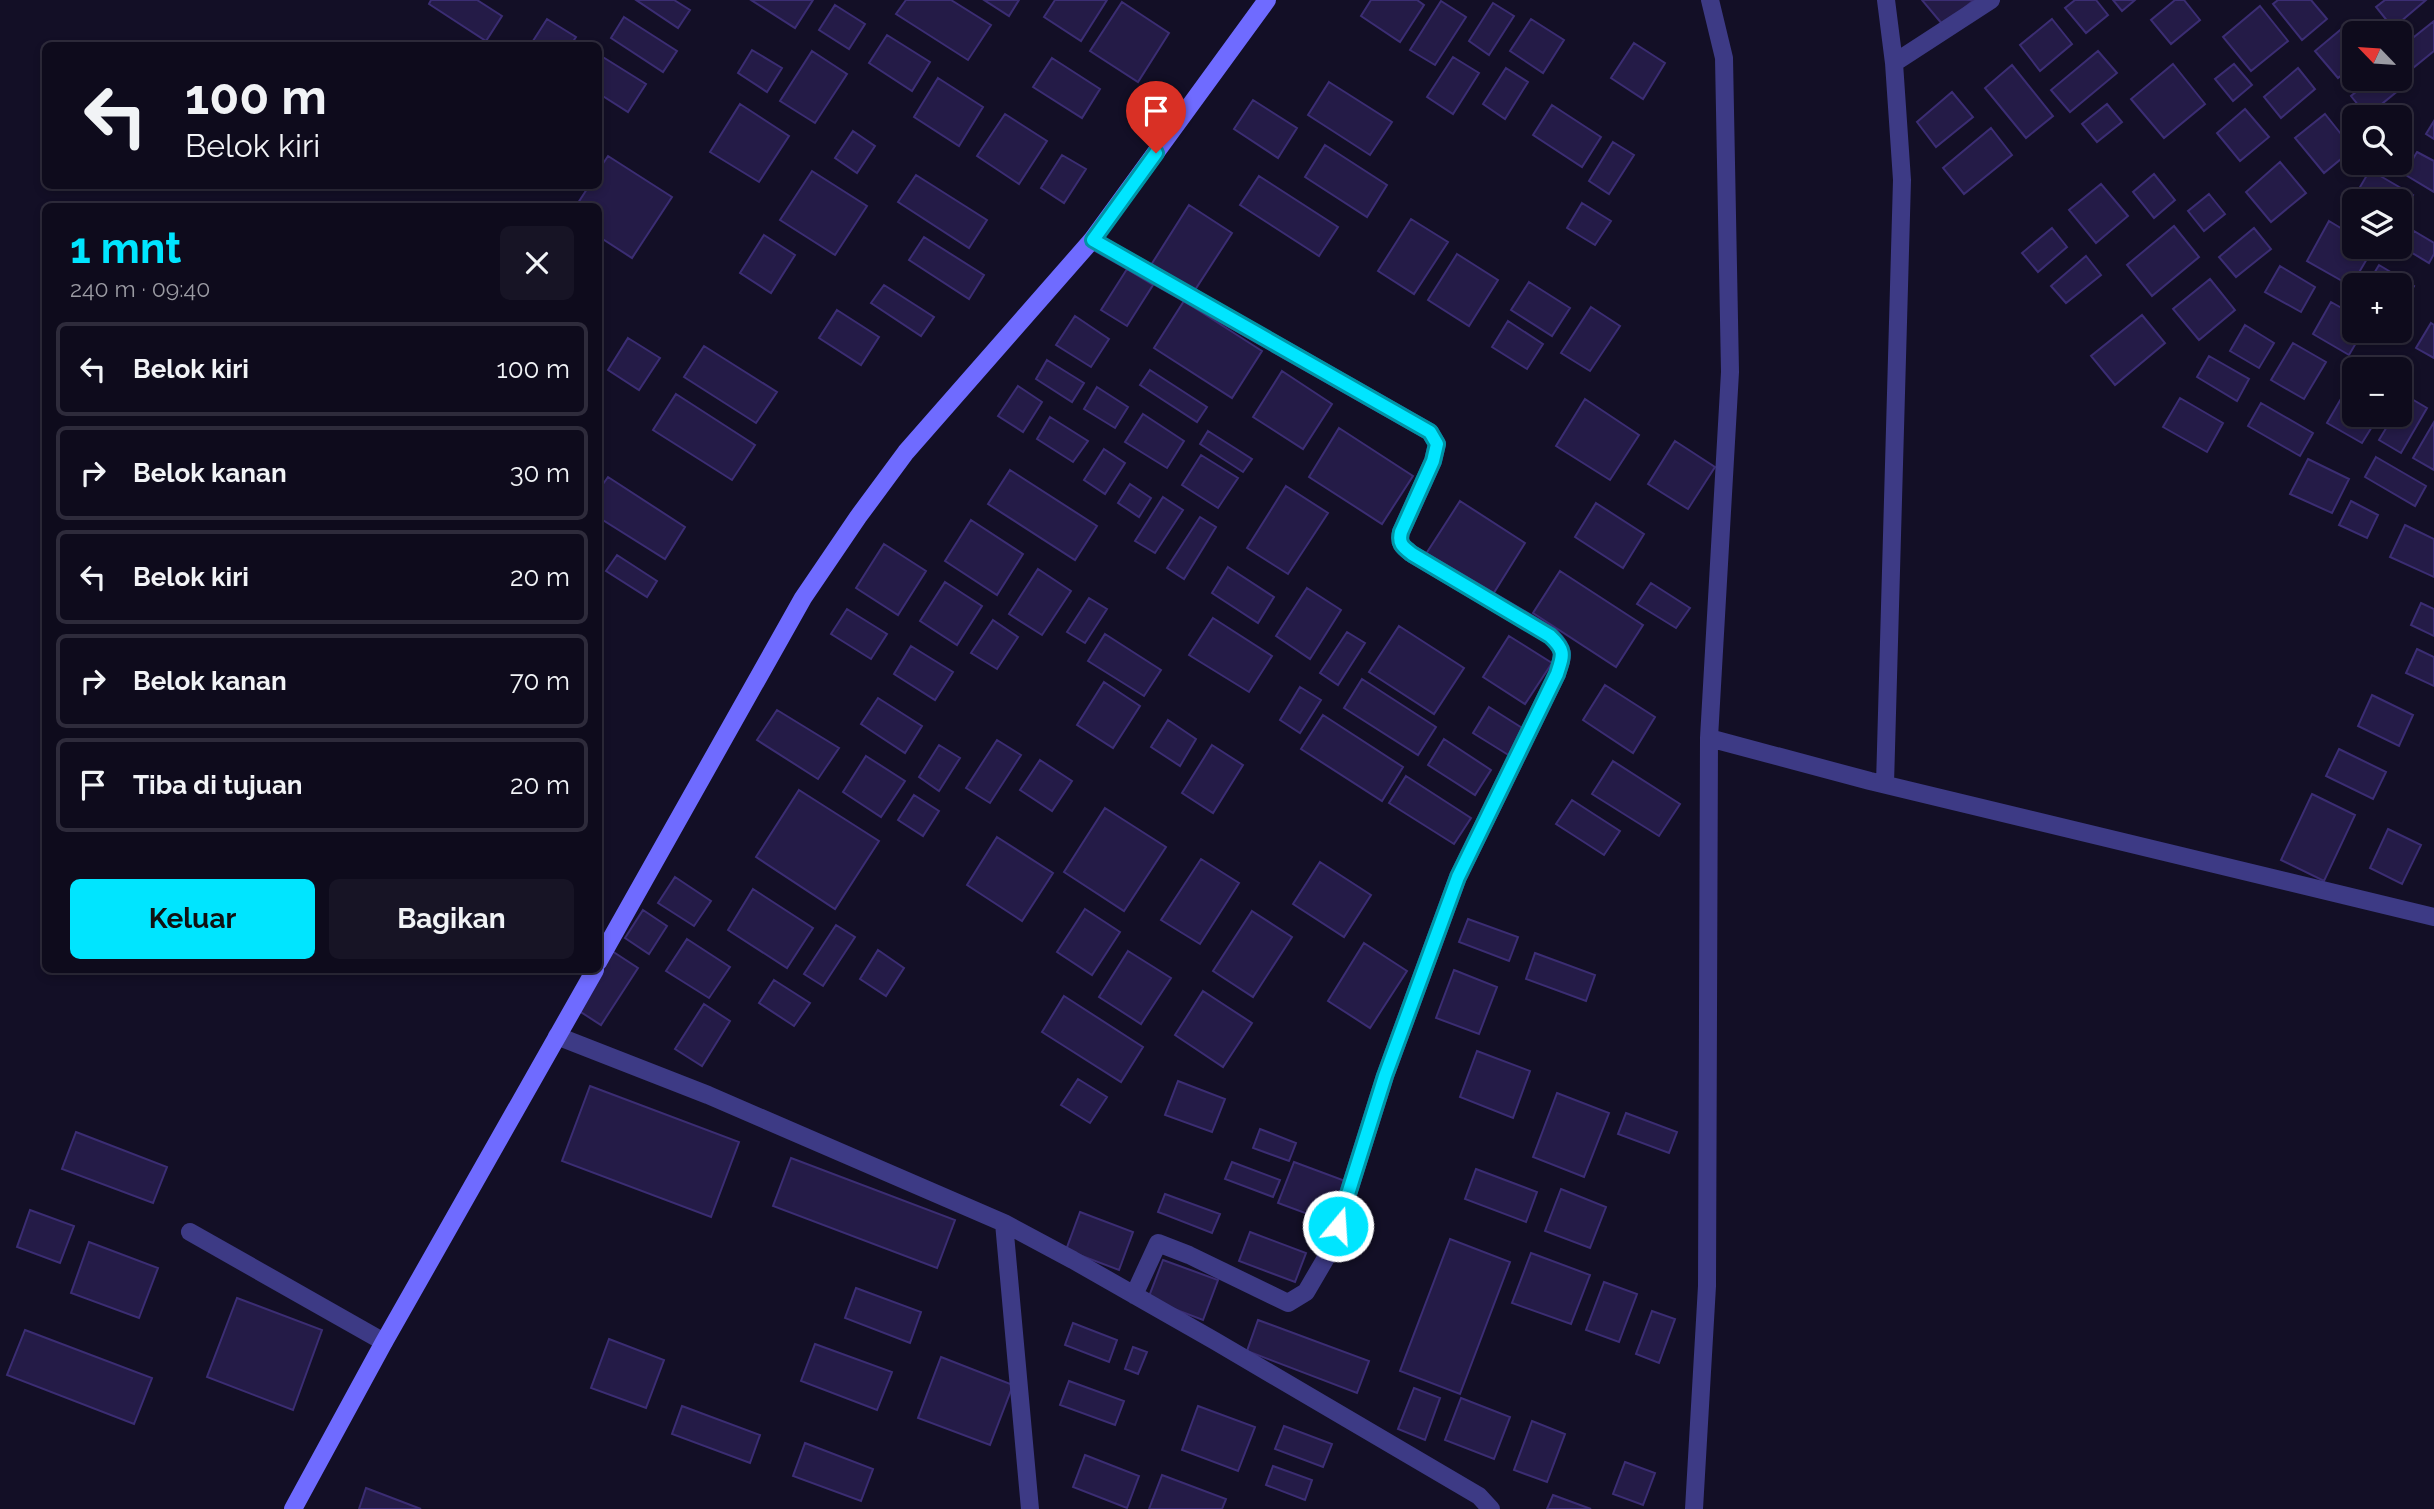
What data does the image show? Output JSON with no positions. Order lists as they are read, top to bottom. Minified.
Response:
{"north":"top left","page":{"map_buttons":["+","−"],"turn":["100 m","Belok kiri"],"heading":["1 mnt","240 m · 09:40"],"list":[{"name":"Belok kiri","value":"100 m"},{"name":"Belok kanan","value":"30 m"},{"name":"Belok kiri","value":"20 m"},{"name":"Belok kanan","value":"70 m"},{"name":"Tiba di tujuan","value":"20 m"}],"buttons":["Keluar","Bagikan"]}}
